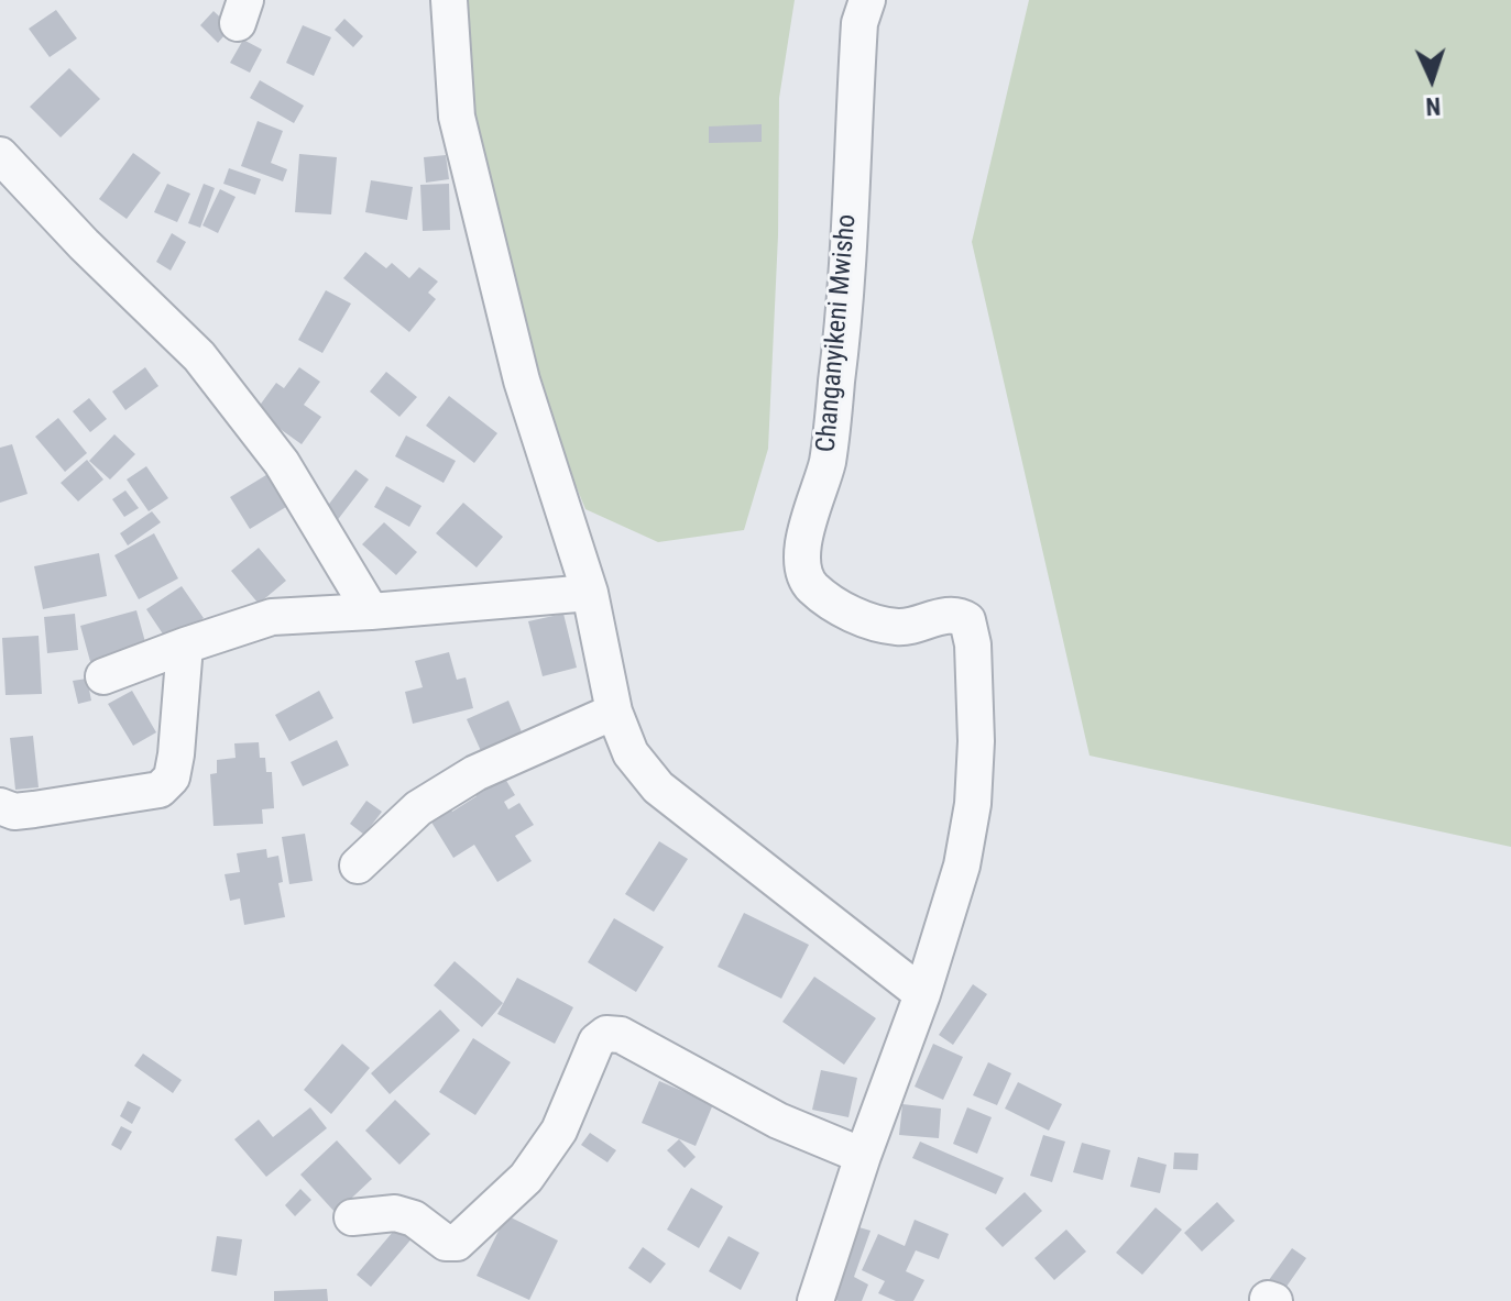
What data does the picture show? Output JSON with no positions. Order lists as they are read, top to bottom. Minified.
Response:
{"streets":{"street":["Changanyikeni Mwisho"]},"north":"bottom"}
